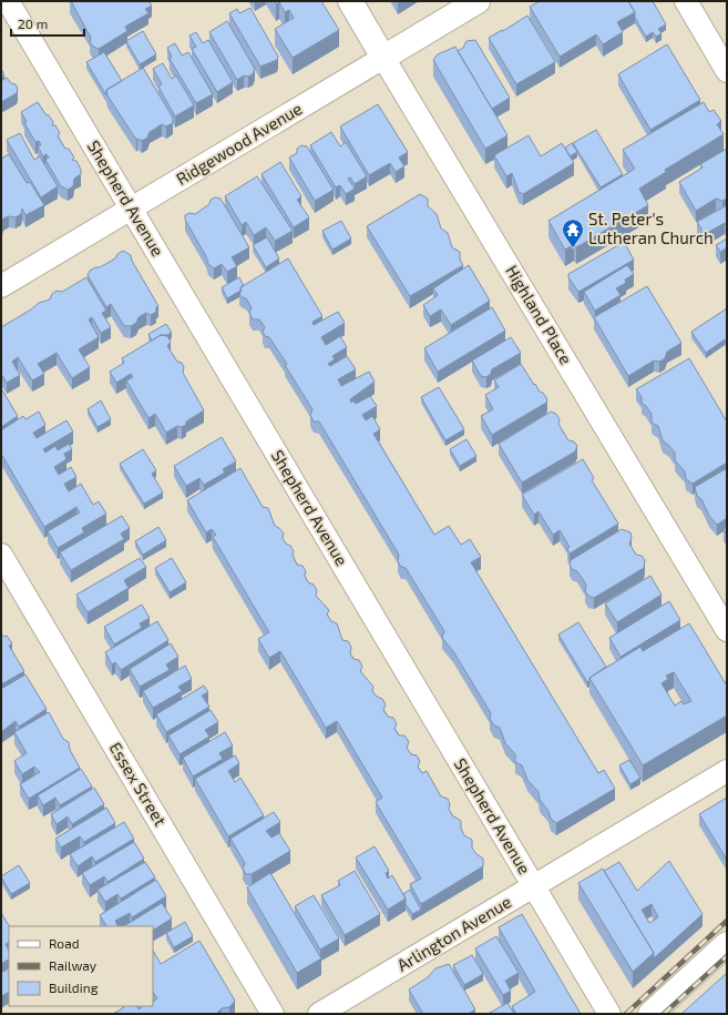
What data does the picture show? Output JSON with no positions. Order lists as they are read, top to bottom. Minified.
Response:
{"streets":{"main road":["Ridgewood Avenue","Highland Place"],"street":["Shepherd Avenue","Essex Street","Arlington Avenue"]},"crossings":[["Ridgewood Avenue","Shepherd Avenue"],["Ridgewood Avenue","Highland Place"],["Shepherd Avenue","Arlington Avenue"]],"places":{"temple":["St. Peter's Lutheran Church"]},"legend":["Road","Railway","Building"],"scale_bar":"20 m"}
